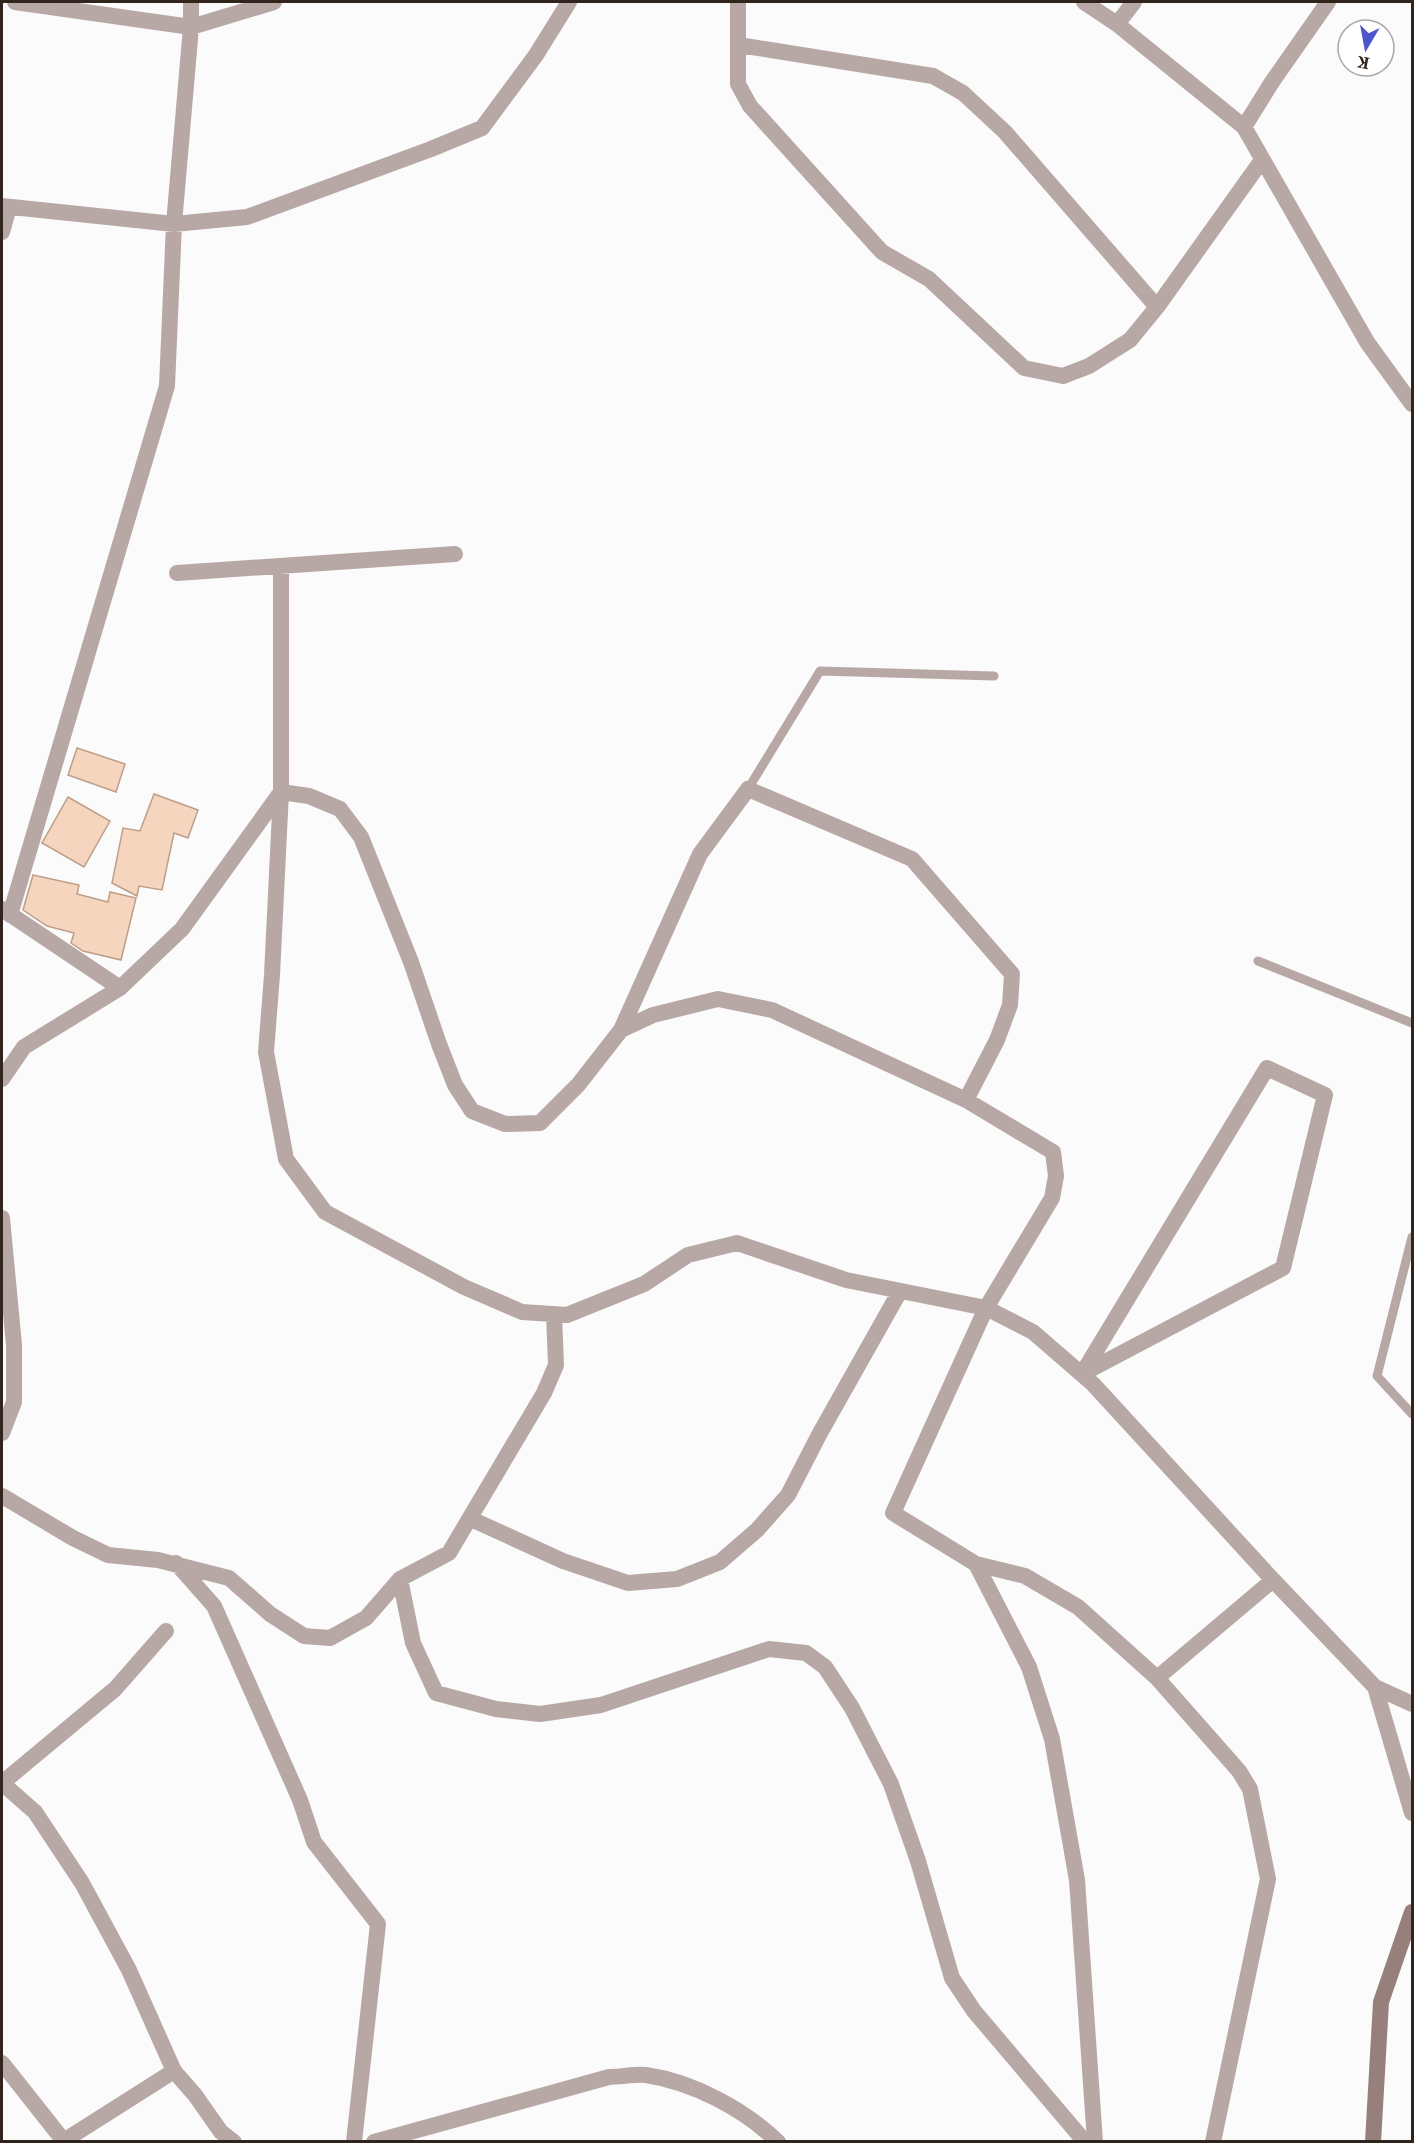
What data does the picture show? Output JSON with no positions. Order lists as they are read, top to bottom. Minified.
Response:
{"north":"bottom"}
